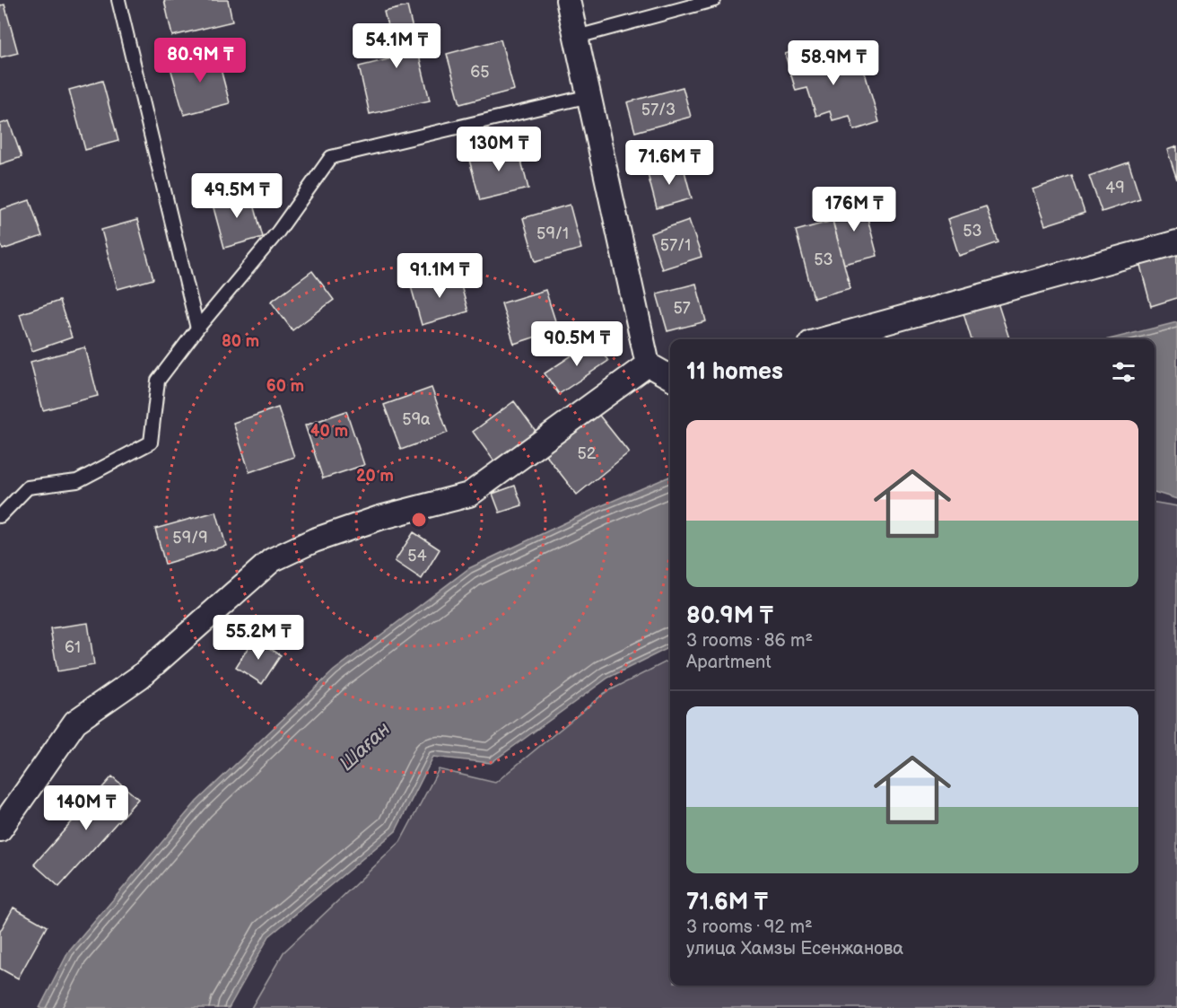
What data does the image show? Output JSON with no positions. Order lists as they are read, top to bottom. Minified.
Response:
{"water":["Шаған"],"house_numbers":["65","57/3","49","53","59/1","57/1","53","57","59а","52","59/9","54","61"],"page":{"price":["54.1M ₸","80.9M ₸","58.9M ₸","130M ₸","71.6M ₸","49.5M ₸","176M ₸","91.1M ₸","90.5M ₸","55.2M ₸","140M ₸"],"heading":"11 homes","list":[{"name":"80.9M ₸","note":"3 rooms · 86 m² · Apartment"},{"name":"71.6M ₸","note":"3 rooms · 92 m² · улица Хамзы Есенжанова"}]},"rings":["80 m","60 m","40 m","20 m"]}
